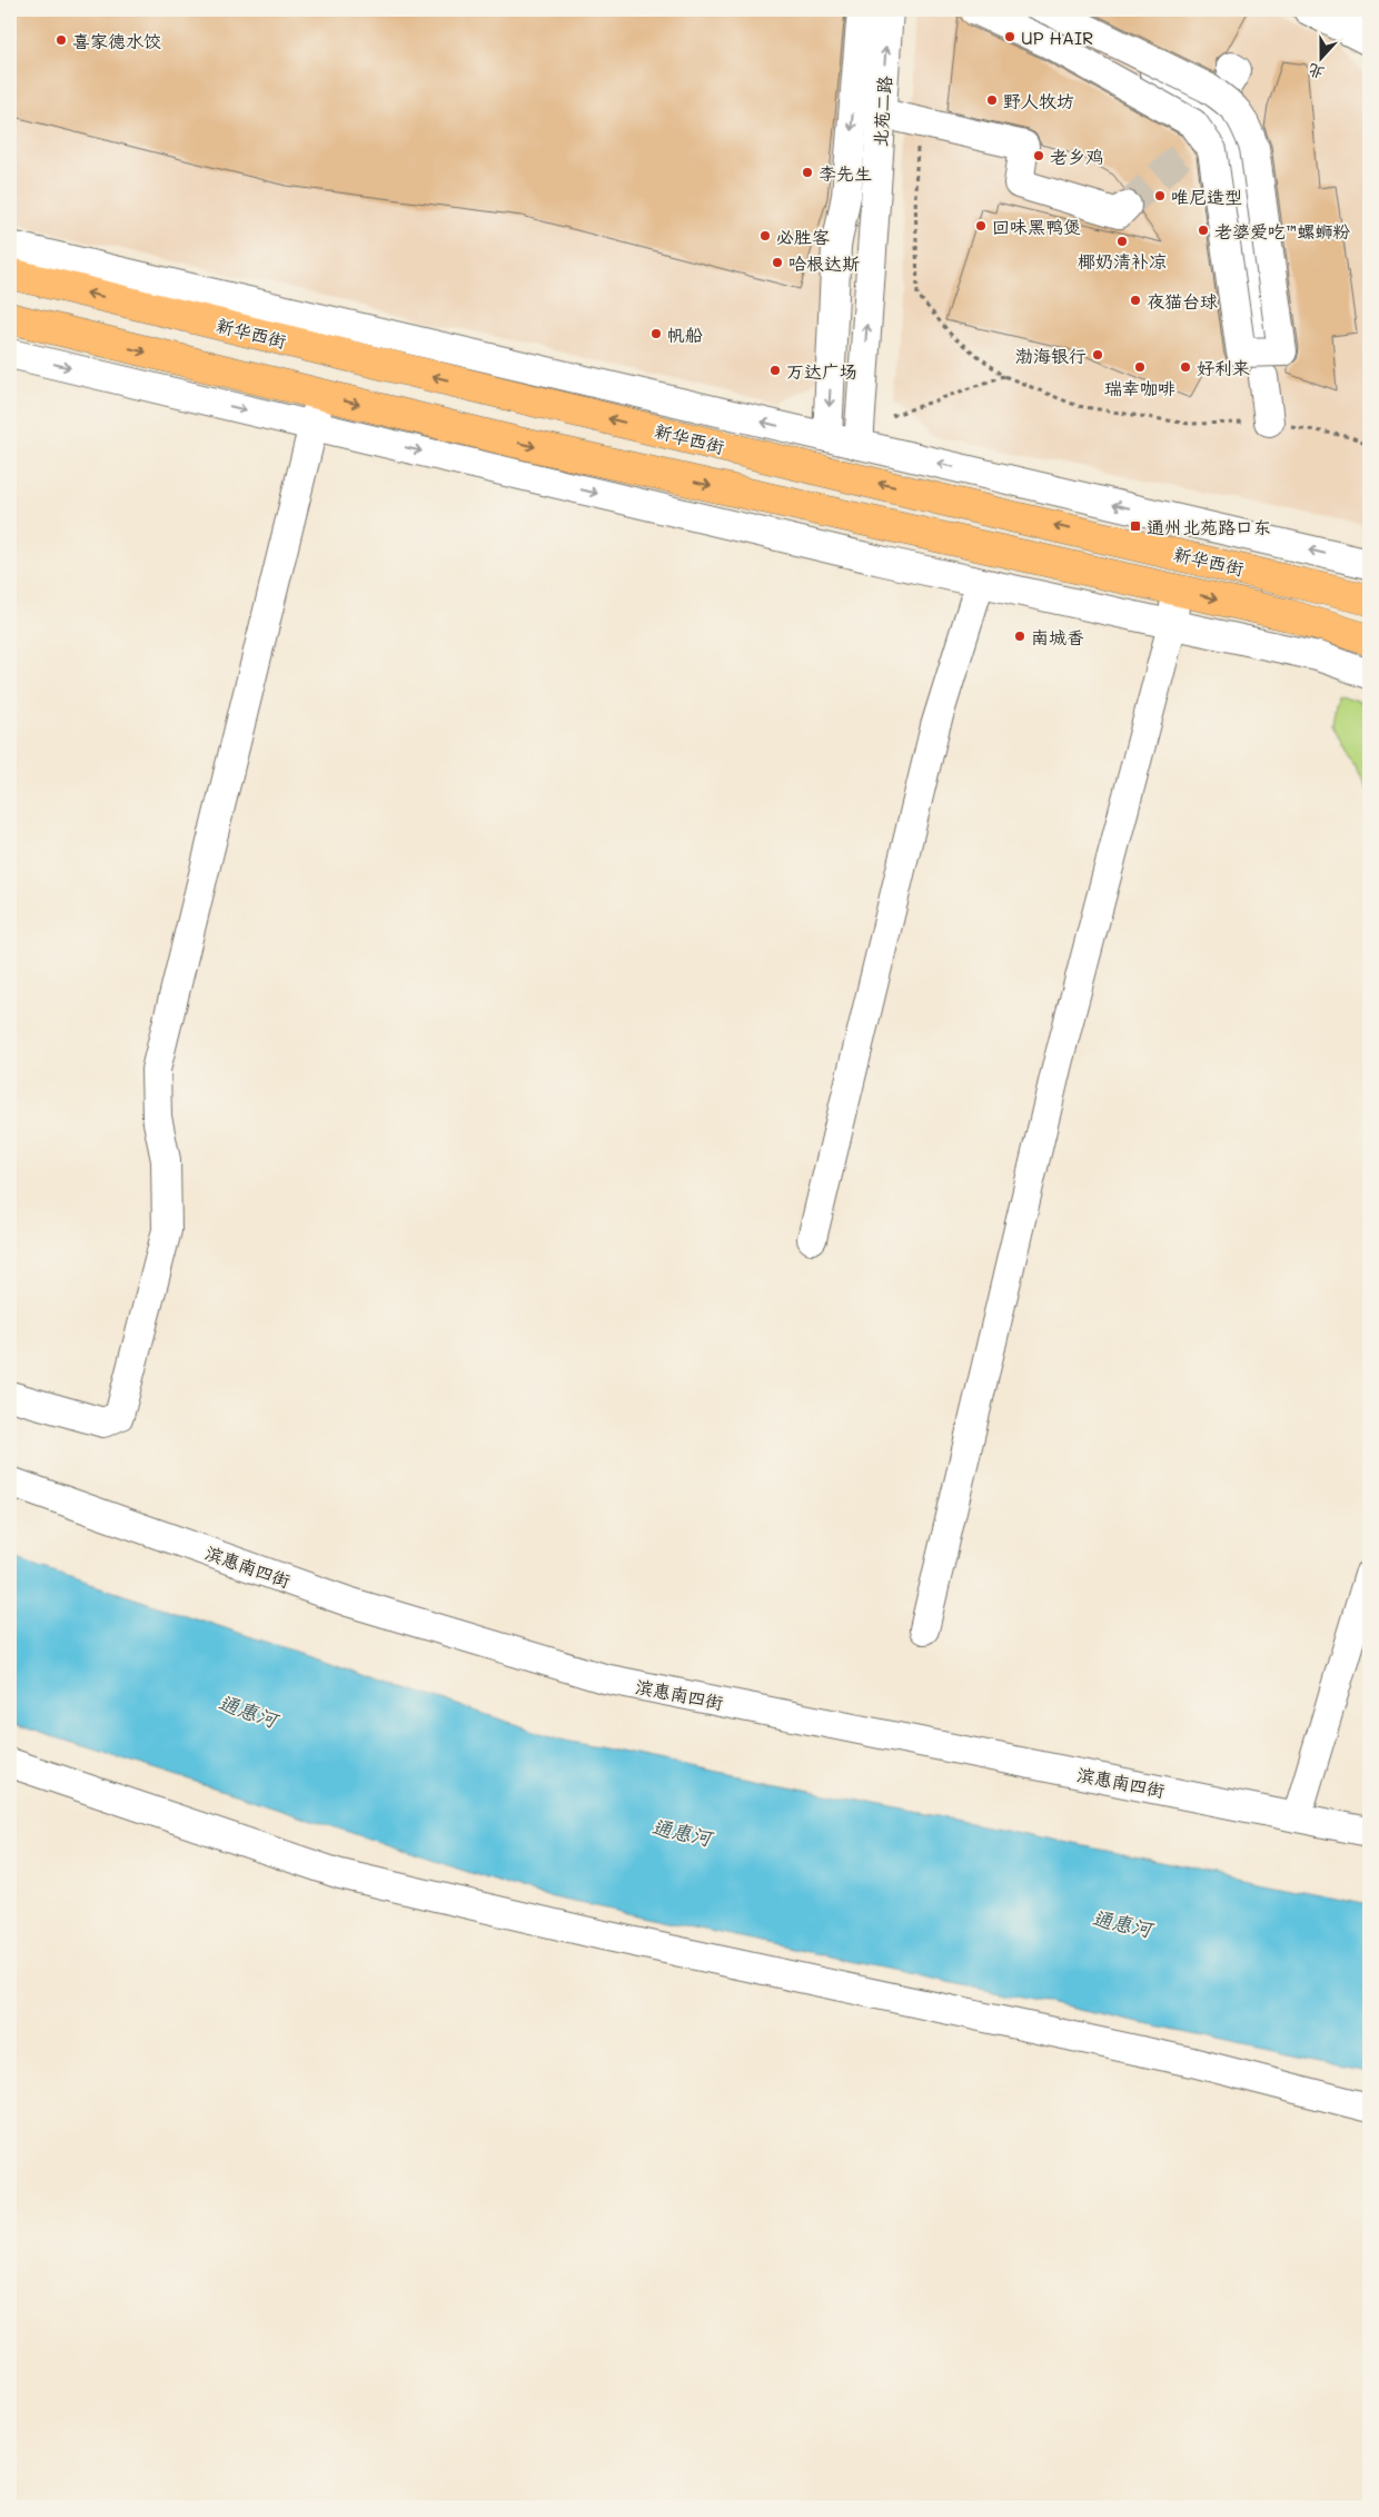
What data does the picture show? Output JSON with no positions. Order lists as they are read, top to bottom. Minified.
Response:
{"streets":{"main road":["新华西街"],"street":["北苑二路","滨惠南四街"]},"water":["通惠河"],"places":{"other":["UP HAIR","喜家德水饺","野人牧坊","老乡鸡","李先生","唯尼造型","回味黑鸭煲","老婆爱吃™螺蛳粉","必胜客","椰奶清补凉","哈根达斯","夜猫台球","帆船","渤海银行","瑞幸咖啡","好利来","万达广场","南城香"],"transit":["通州北苑路口东"]},"north":"bottom"}
